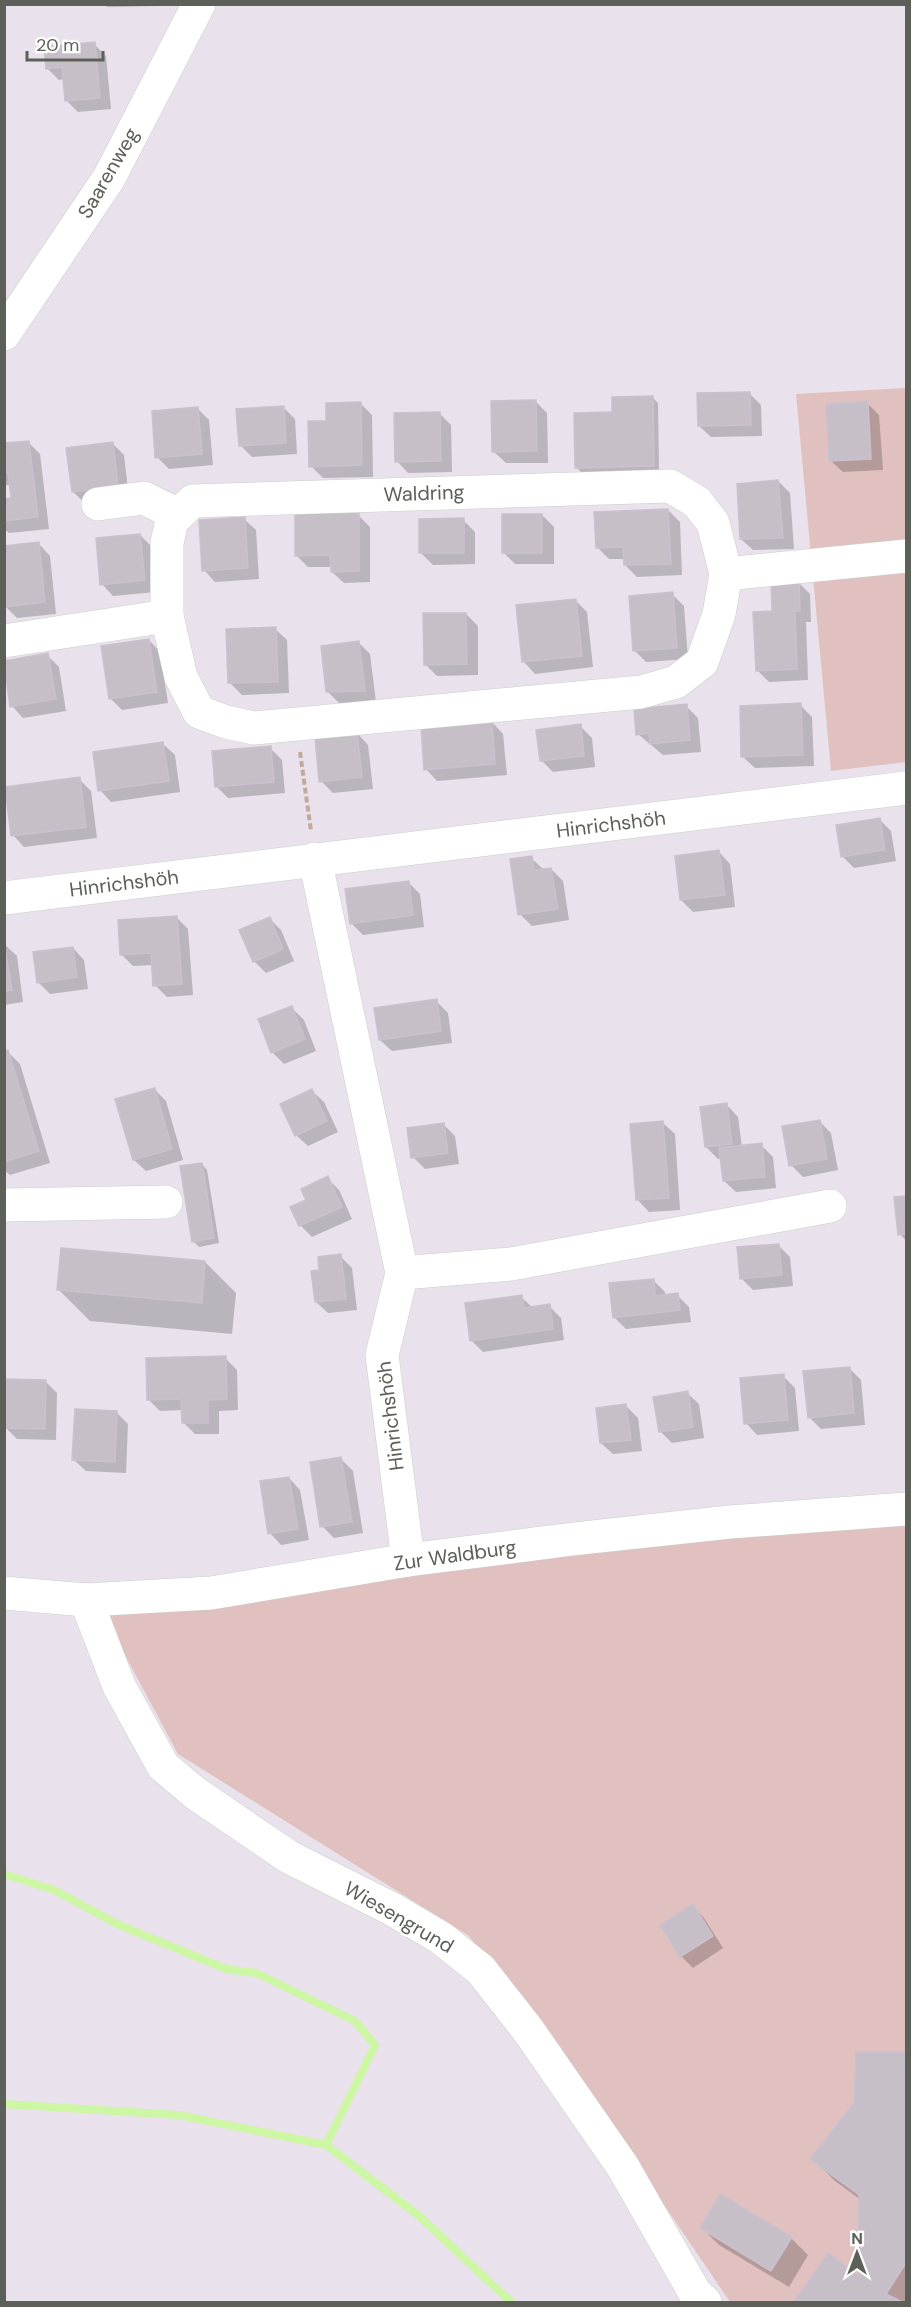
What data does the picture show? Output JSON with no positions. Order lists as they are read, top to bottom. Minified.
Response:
{"streets":{"street":["Saarenweg","Waldring","Hinrichshöh","Zur Waldburg","Wiesengrund"]},"crossings":[["Hinrichshöh","Zur Waldburg"],["Zur Waldburg","Wiesengrund"]],"scale_bar":"20 m","north":"top"}
